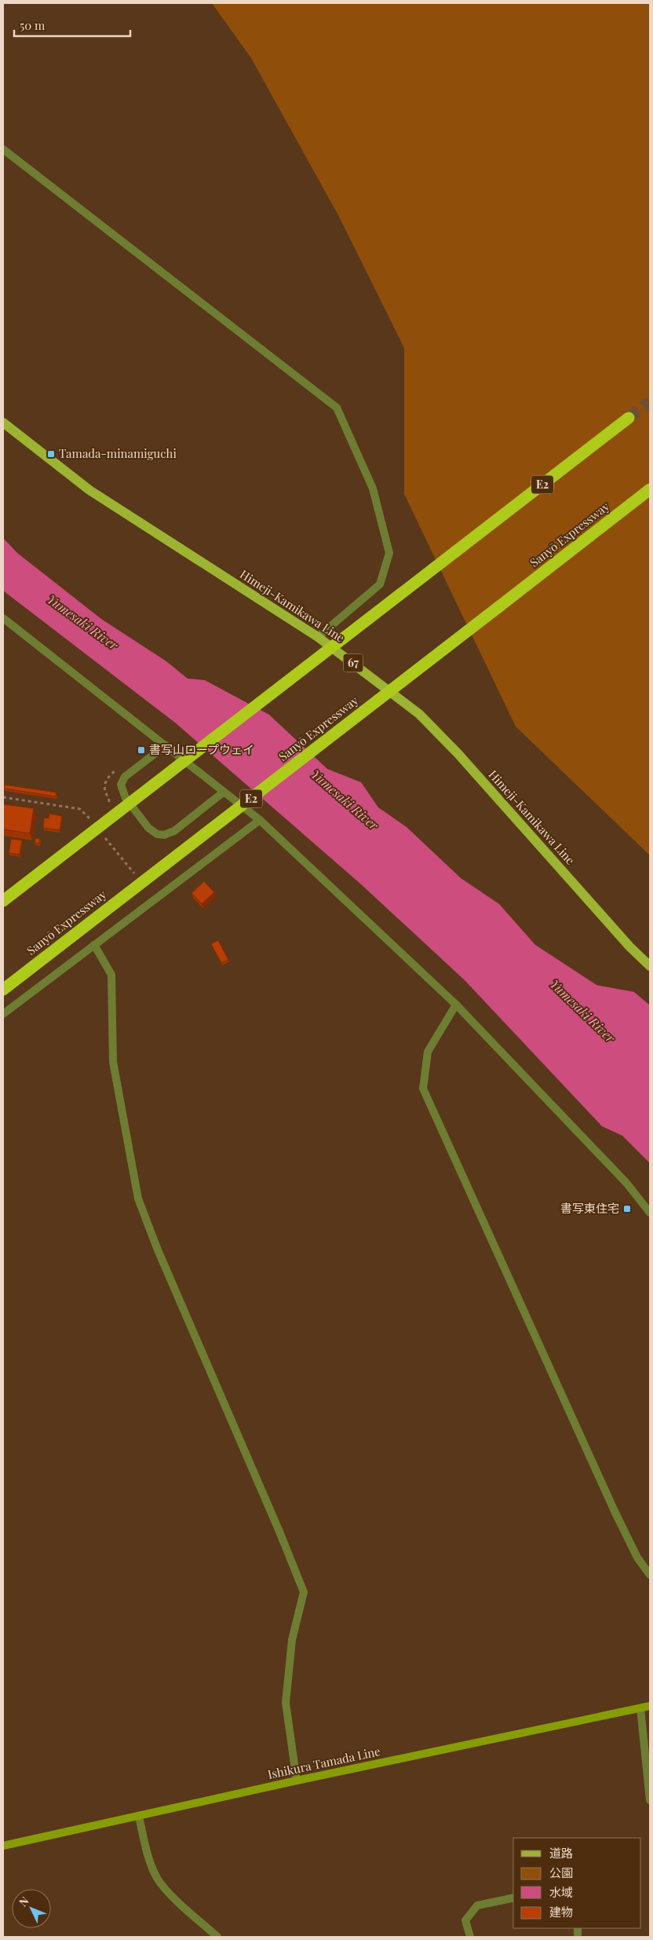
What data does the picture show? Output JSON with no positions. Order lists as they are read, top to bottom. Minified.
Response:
{"streets":{"highway":["E2","Sanyō Expressway"],"main road":["Himeji-Kamikawa Line","67","Ishikura Tamada Line"]},"water":["Yumesaki River"],"places":{"transit":["Tamada-minamiguchi","書写山ロープウェイ","書写東住宅"]},"legend":["道路","公園","水域","建物"],"scale_bar":"50 m","north":"top left"}
